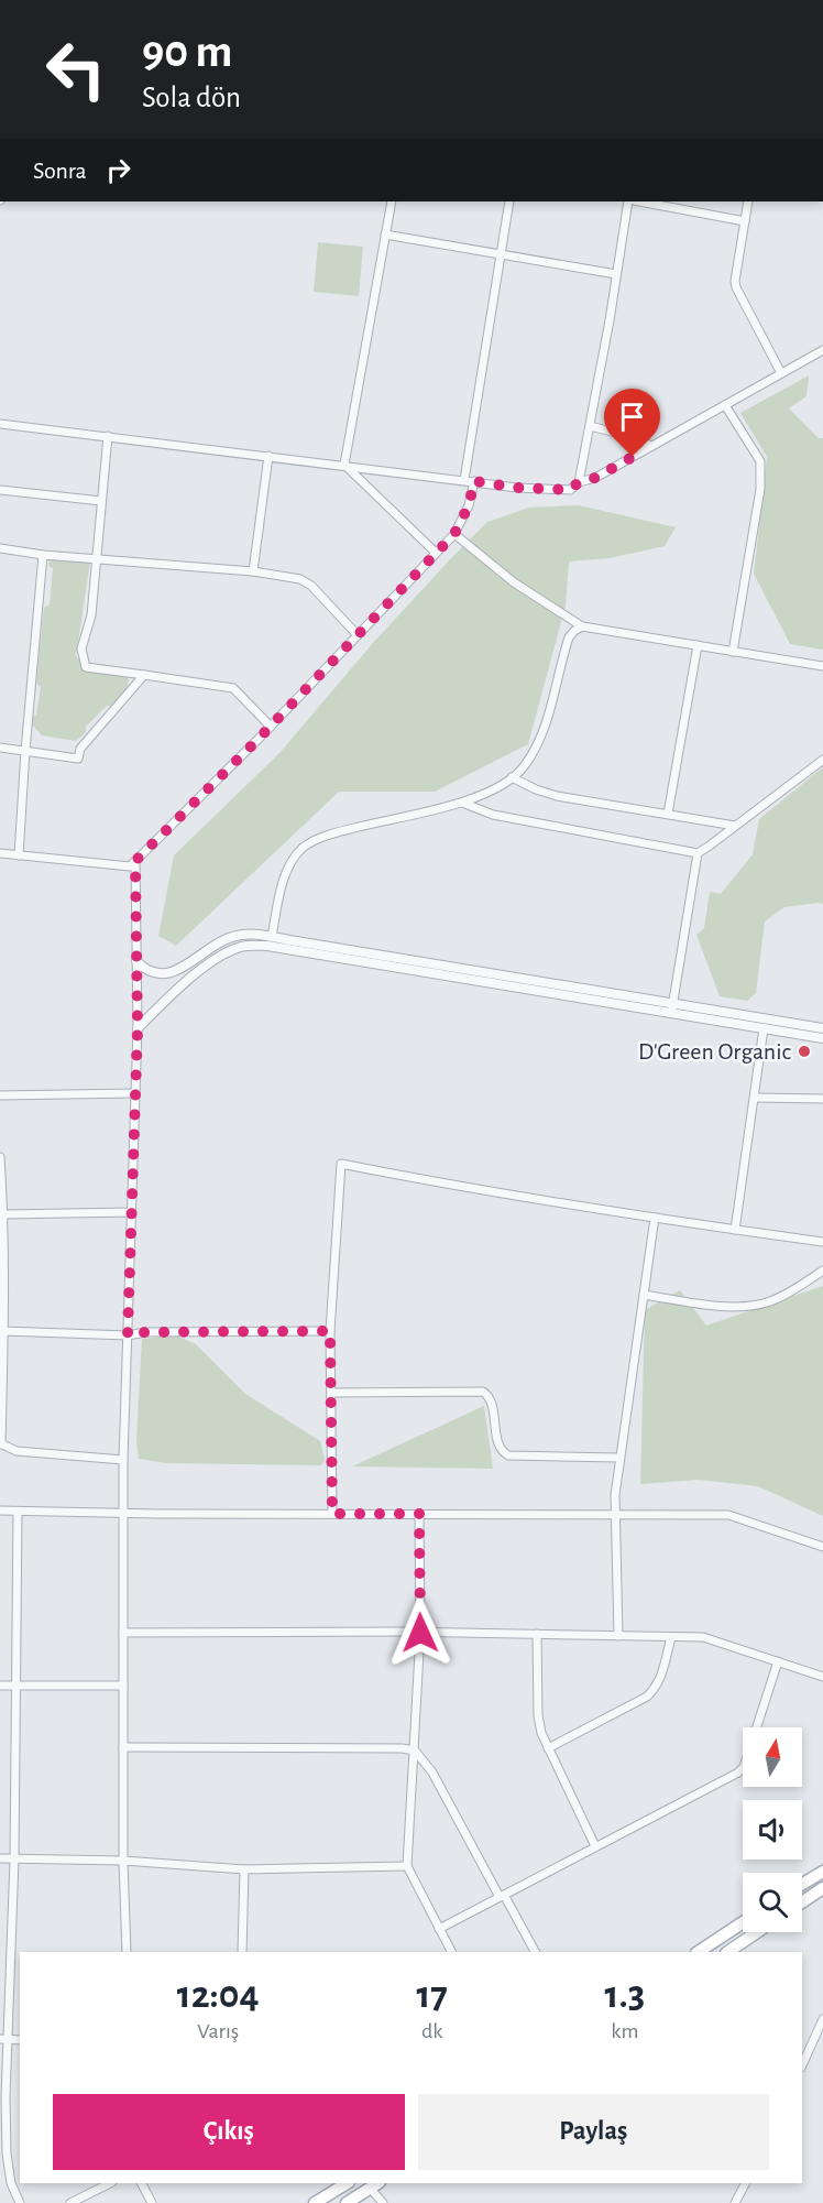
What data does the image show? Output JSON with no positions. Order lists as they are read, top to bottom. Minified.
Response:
{"places":["D'Green Organic"],"north":"top","page":{"turn":["90 m","Sola dön"],"then":"Sonra","eta":["12:04","Varış","17","dk","1.3","km"],"buttons":["Çıkış","Paylaş"]}}
